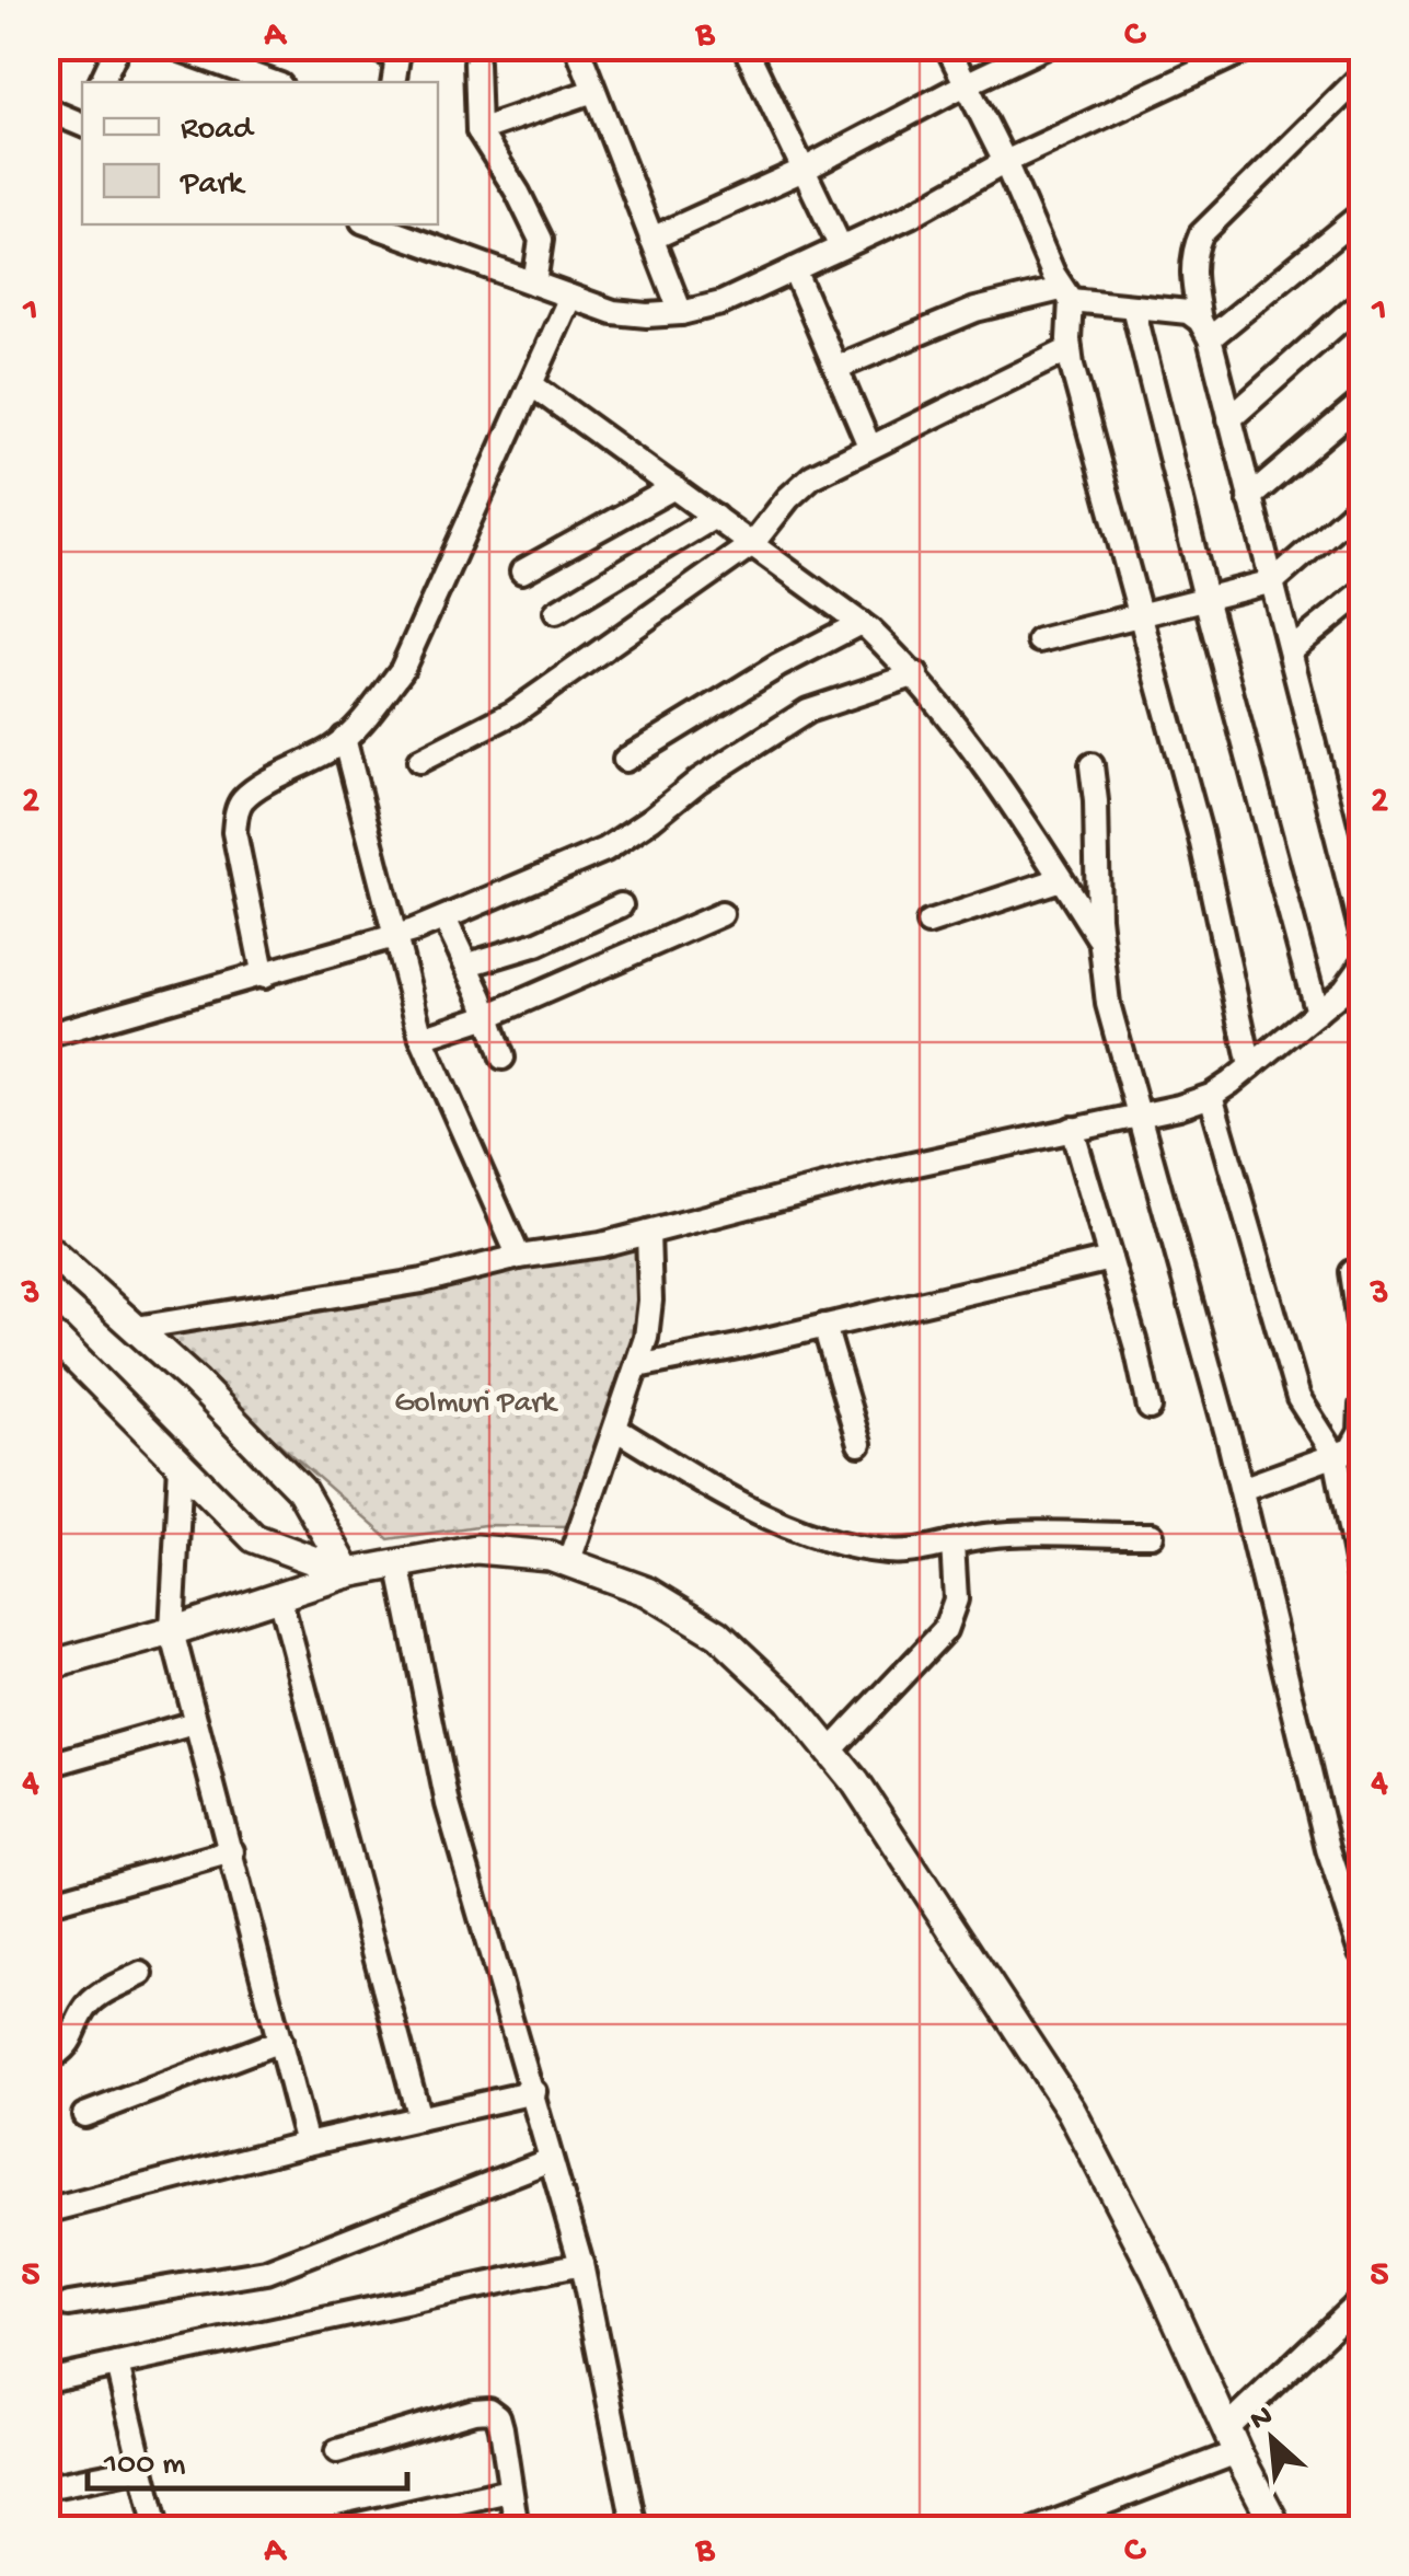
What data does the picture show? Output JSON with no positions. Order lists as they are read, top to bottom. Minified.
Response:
{"parks":["Golmuri Park"],"legend":["Road","Park"],"scale_bar":"100 m","north":"top left","grid":{"columns":["A","B","C"],"rows":["1","2","3","4","5"]}}
